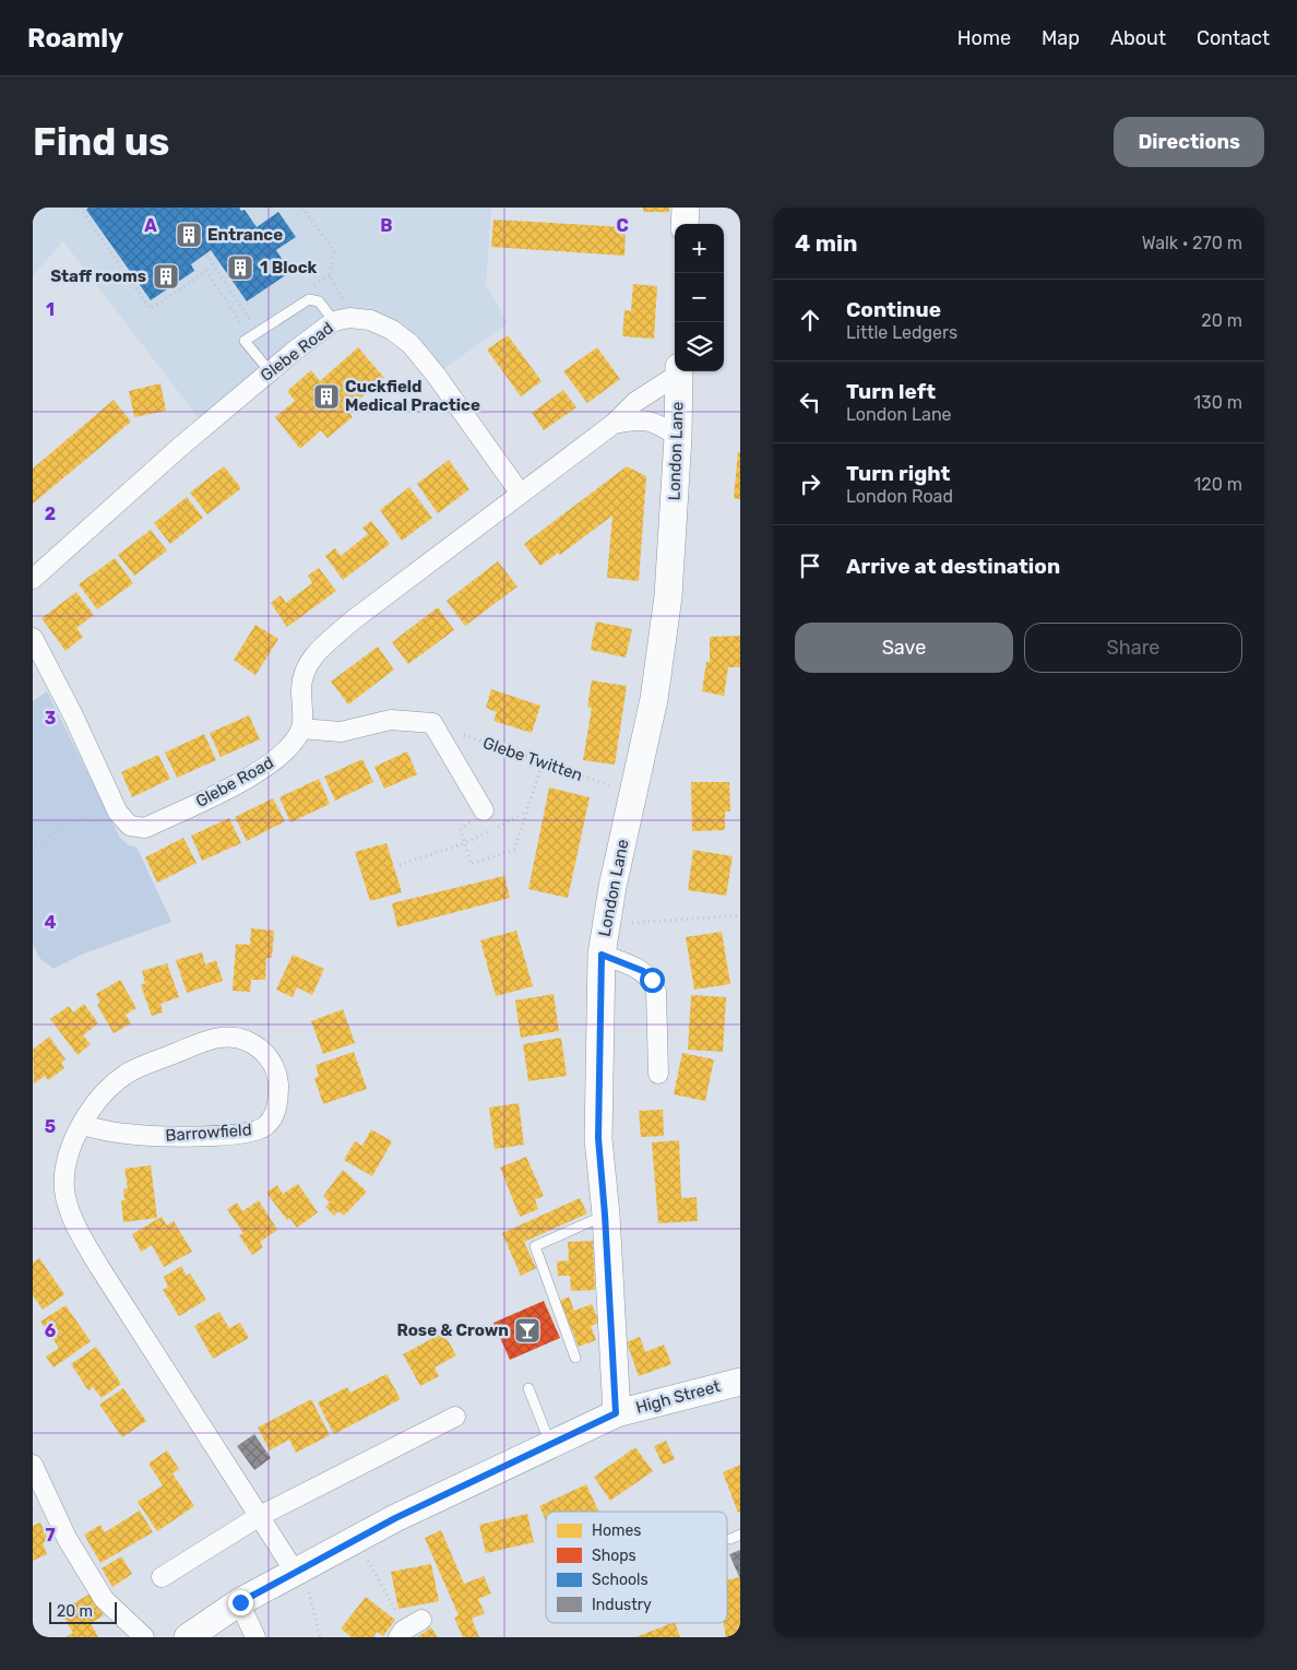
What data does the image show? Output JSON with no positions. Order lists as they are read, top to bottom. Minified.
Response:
{"streets":{"main road":["London Lane","High Street"],"street":["Glebe Road","Barrowfield"],"path":["Glebe Twitten"]},"crossings":[["London Lane","Glebe Twitten"],["London Lane","High Street"],["Barrowfield","High Street"]],"places":{"building":["Entrance","1 Block","Staff rooms","Cuckfield Medical Practice"],"bar":["Rose & Crown"]},"legend":["Homes","Shops","Schools","Industry"],"scale_bar":"20 m","page":{"header":"Roamly","nav":["Home","Map","About","Contact"],"buttons":["Directions",["Save","Share"]],"title":"Find us","heading":["4 min","Walk · 270 m"],"map_buttons":["+","−"],"list":[["Continue","Little Ledgers","20 m"],["Turn left","London Lane","130 m"],["Turn right","London Road","120 m"],"Arrive at destination"],"scale":"20 m"},"grid":{"columns":["A","B","C"],"rows":["1","2","3","4","5","6","7"]}}
